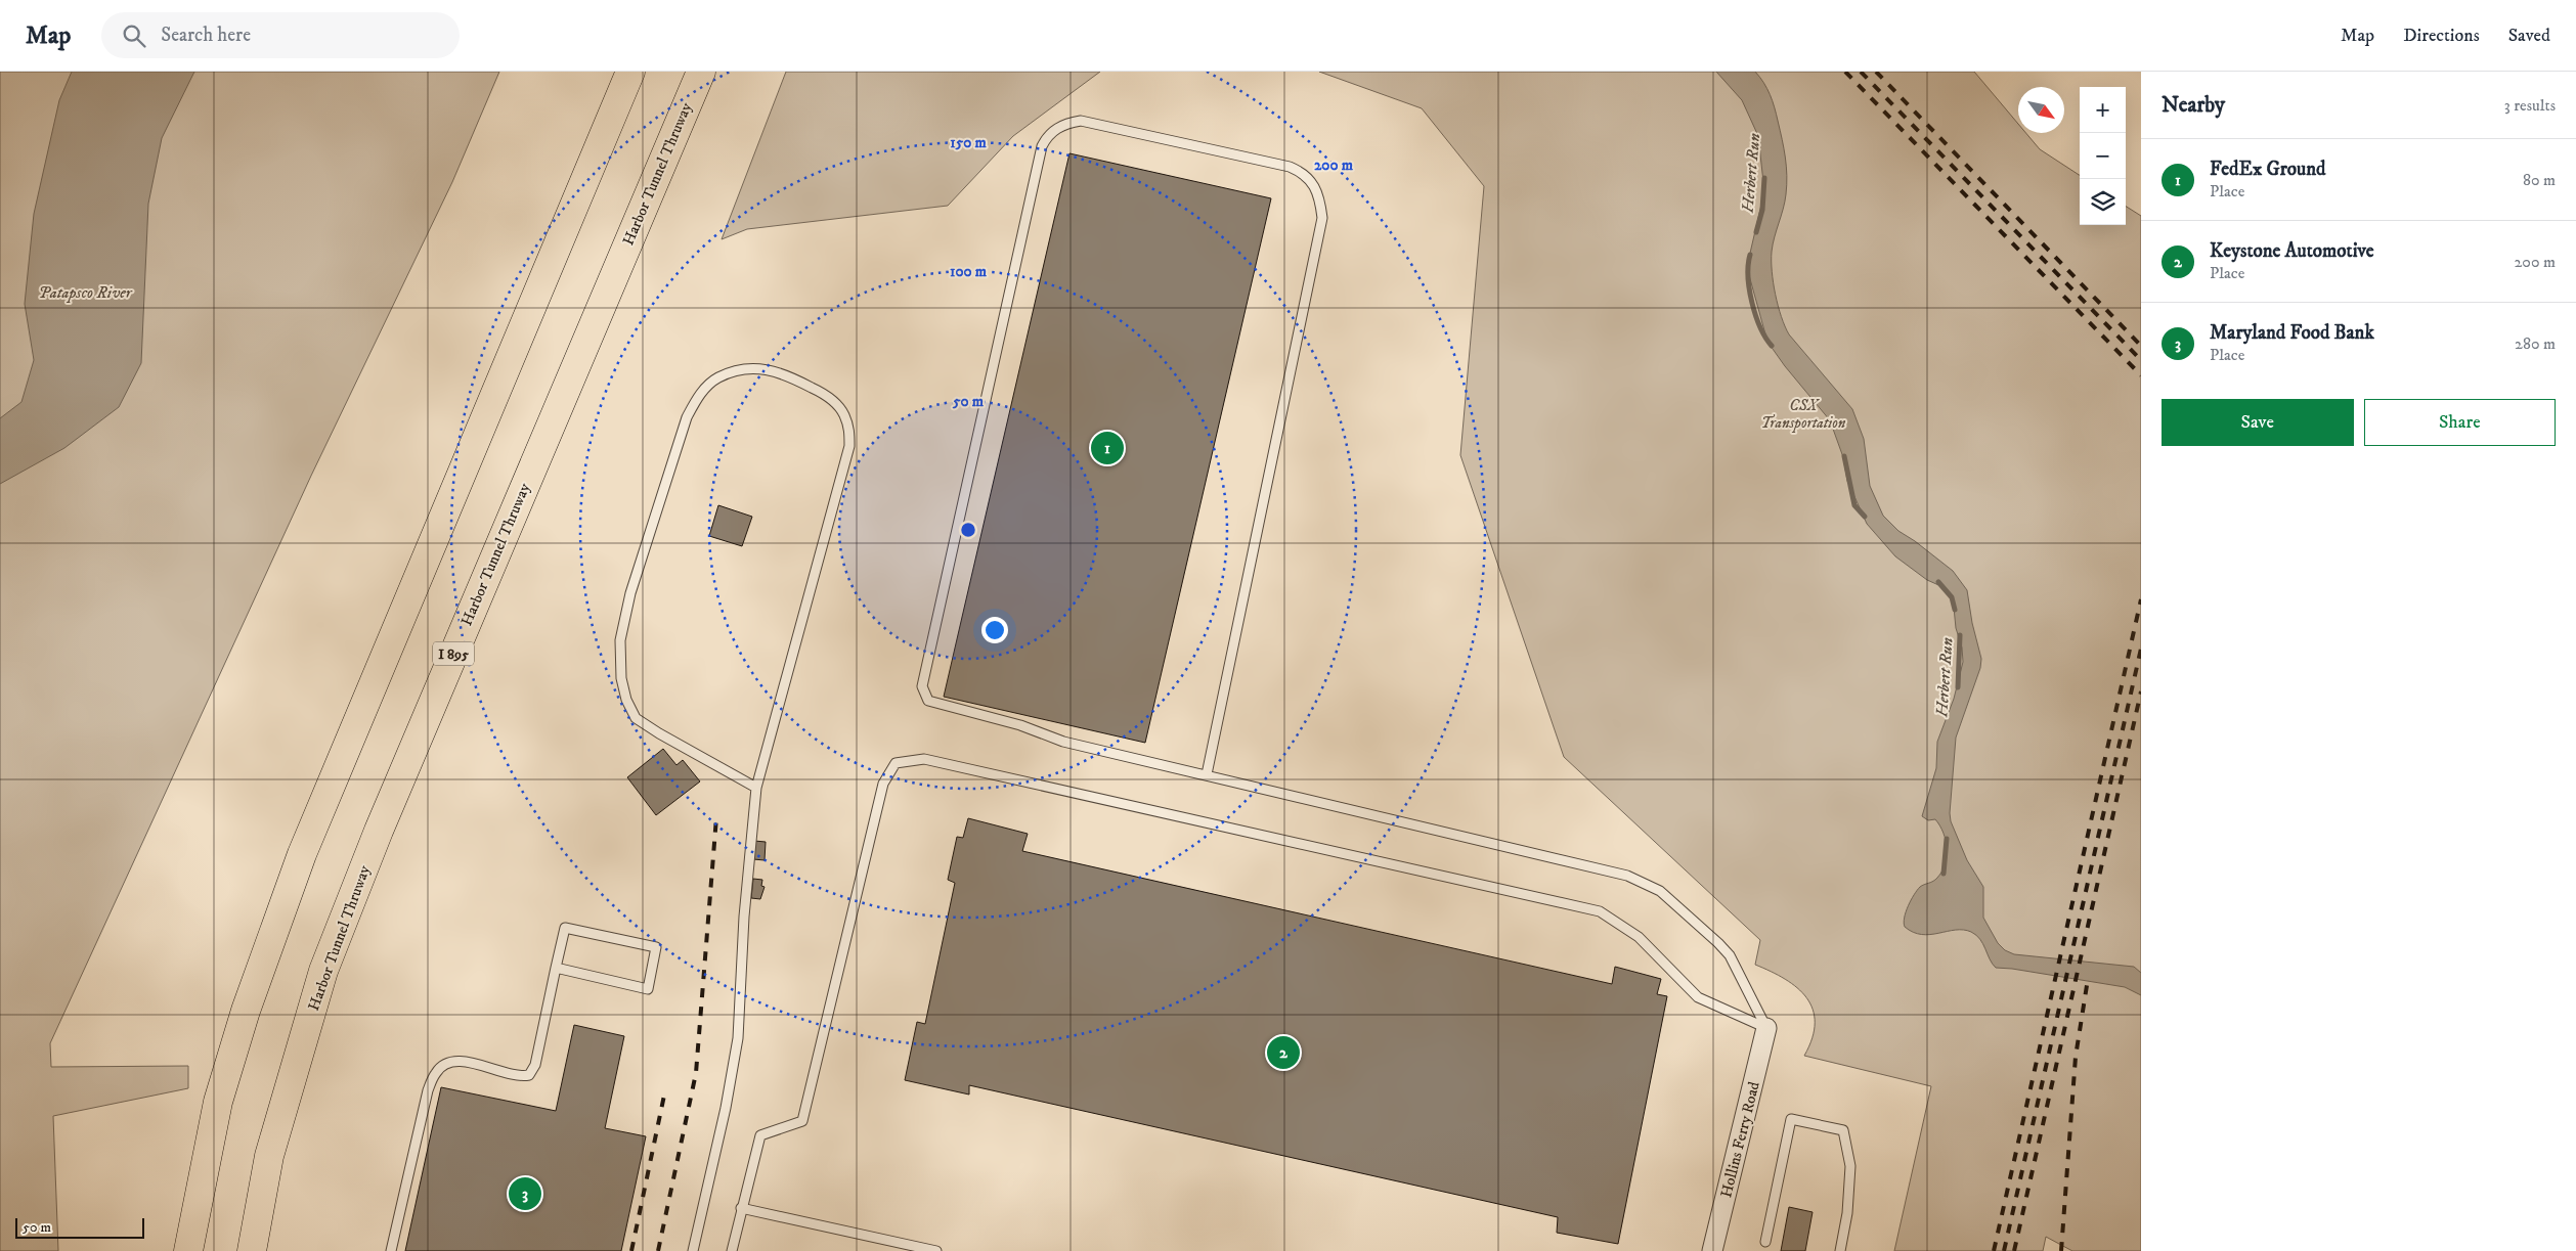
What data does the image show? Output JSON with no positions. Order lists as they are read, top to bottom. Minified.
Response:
{"streets":{"highway":["Harbor Tunnel Thruway","I 895"],"street":["Hollins Ferry Road"]},"water":["Herbert Run","Patapsco River"],"parks":["CSX Transportation"],"scale_bar":"50 m","north":"bottom right","page":{"header":"Map","search":"Search here","nav":["Map","Directions","Saved"],"heading":["Nearby","3 results"],"map_buttons":["+","−"],"list":[{"mark":"1","name":"FedEx Ground","note":"Place","value":"80 m"},{"mark":"2","name":"Keystone Automotive","note":"Place","value":"200 m"},{"mark":"3","name":"Maryland Food Bank","note":"Place","value":"280 m"}],"buttons":["Save","Share"],"pins":["1","2","3"],"scale":"50 m"},"rings":["150 m","200 m","100 m","50 m"]}
